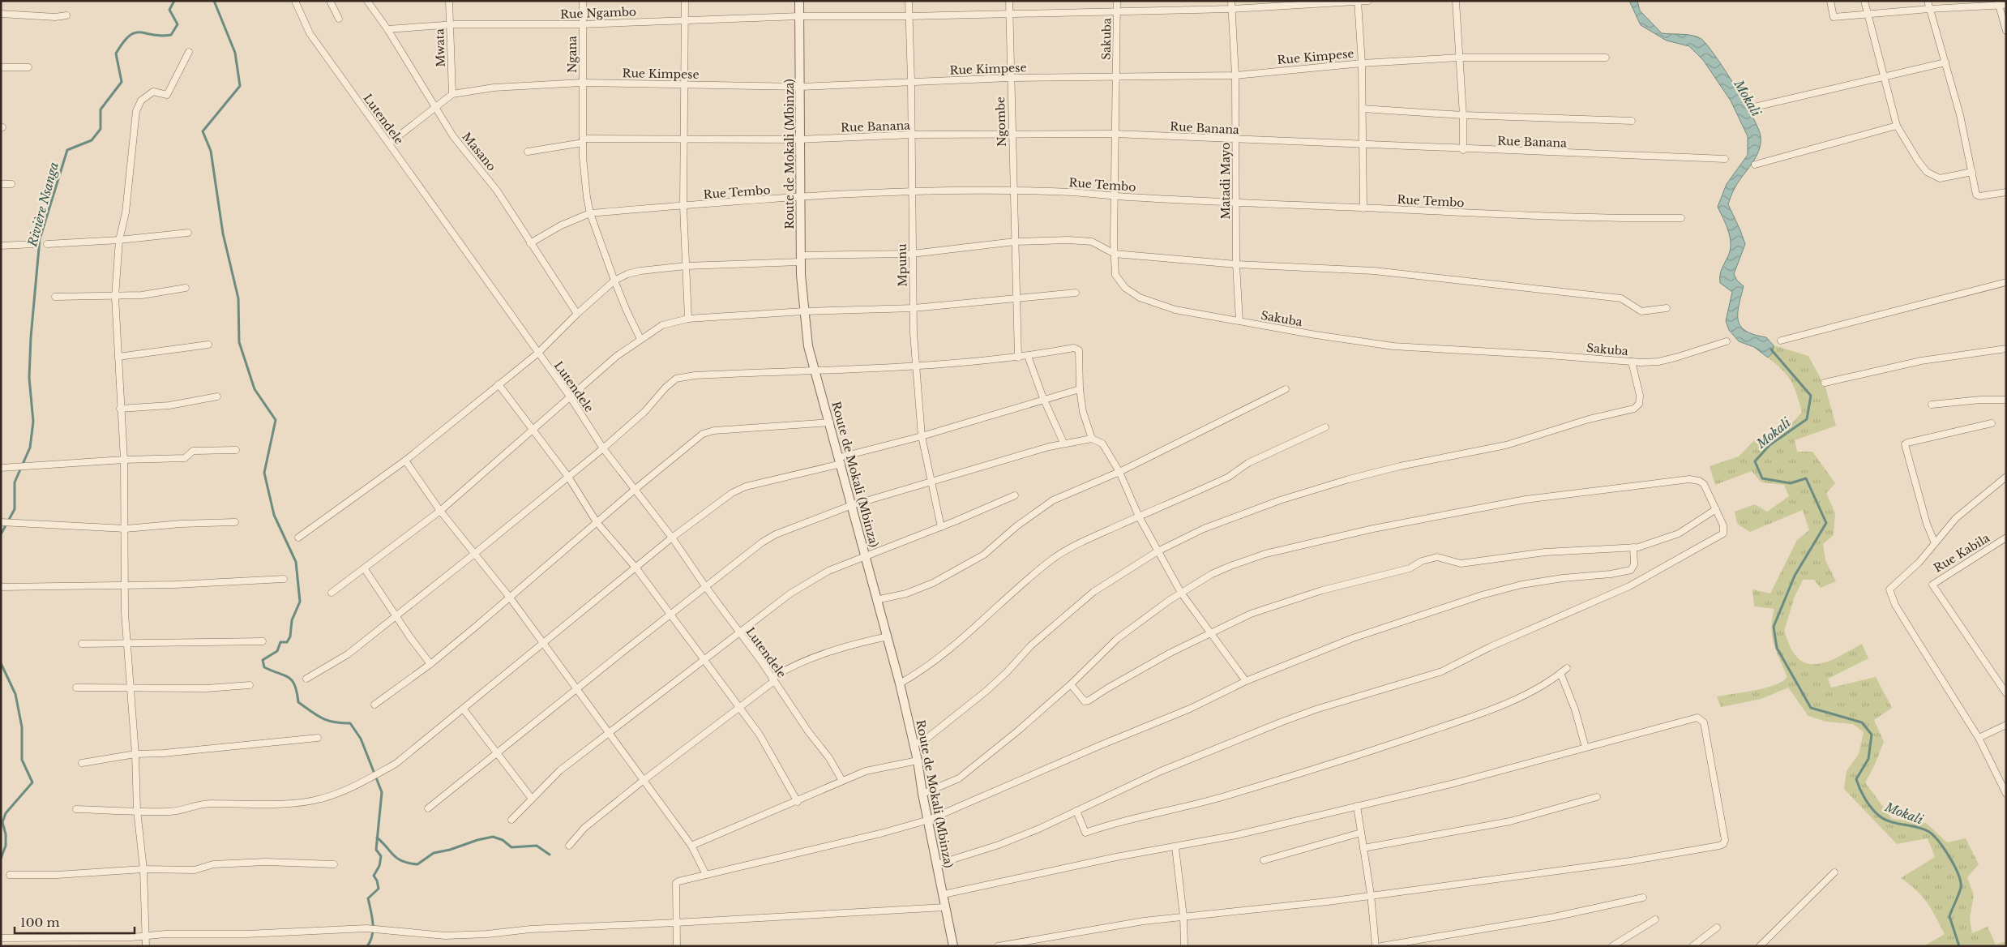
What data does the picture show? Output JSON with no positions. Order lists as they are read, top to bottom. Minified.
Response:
{"streets":{"street":["Rue Ngambo","Sakuba","Mwata","Ngana","Rue Kimpese","Lutendele","Ngombe","Rue Banana","Masano","Route de Mokali (Mbinza)","Matadi Mayo","Rue Tembo","Mpunu","Rue Kabila"]},"crossings":[["Rue Ngambo","Sakuba"],["Rue Ngambo","Mwata"],["Rue Ngambo","Ngana"],["Rue Ngambo","Ngombe"],["Rue Ngambo","Masano"],["Rue Ngambo","Route de Mokali (Mbinza)"],["Rue Ngambo","Matadi Mayo"],["Rue Ngambo","Mpunu"],["Sakuba","Rue Kimpese"],["Sakuba","Rue Banana"],["Sakuba","Matadi Mayo"],["Sakuba","Rue Tembo"],["Mwata","Rue Kimpese"],["Ngana","Rue Kimpese"],["Ngana","Rue Banana"],["Ngana","Rue Tembo"],["Rue Kimpese","Lutendele"],["Rue Kimpese","Ngombe"],["Rue Kimpese","Masano"],["Rue Kimpese","Route de Mokali (Mbinza)"],["Rue Kimpese","Matadi Mayo"],["Rue Kimpese","Mpunu"],["Ngombe","Rue Banana"],["Ngombe","Rue Tembo"],["Rue Banana","Route de Mokali (Mbinza)"],["Rue Banana","Matadi Mayo"],["Rue Banana","Mpunu"],["Masano","Rue Tembo"],["Route de Mokali (Mbinza)","Rue Tembo"],["Matadi Mayo","Rue Tembo"],["Rue Tembo","Mpunu"]],"water":["Mokali","Rivière Nsanga"],"scale_bar":"100 m"}
